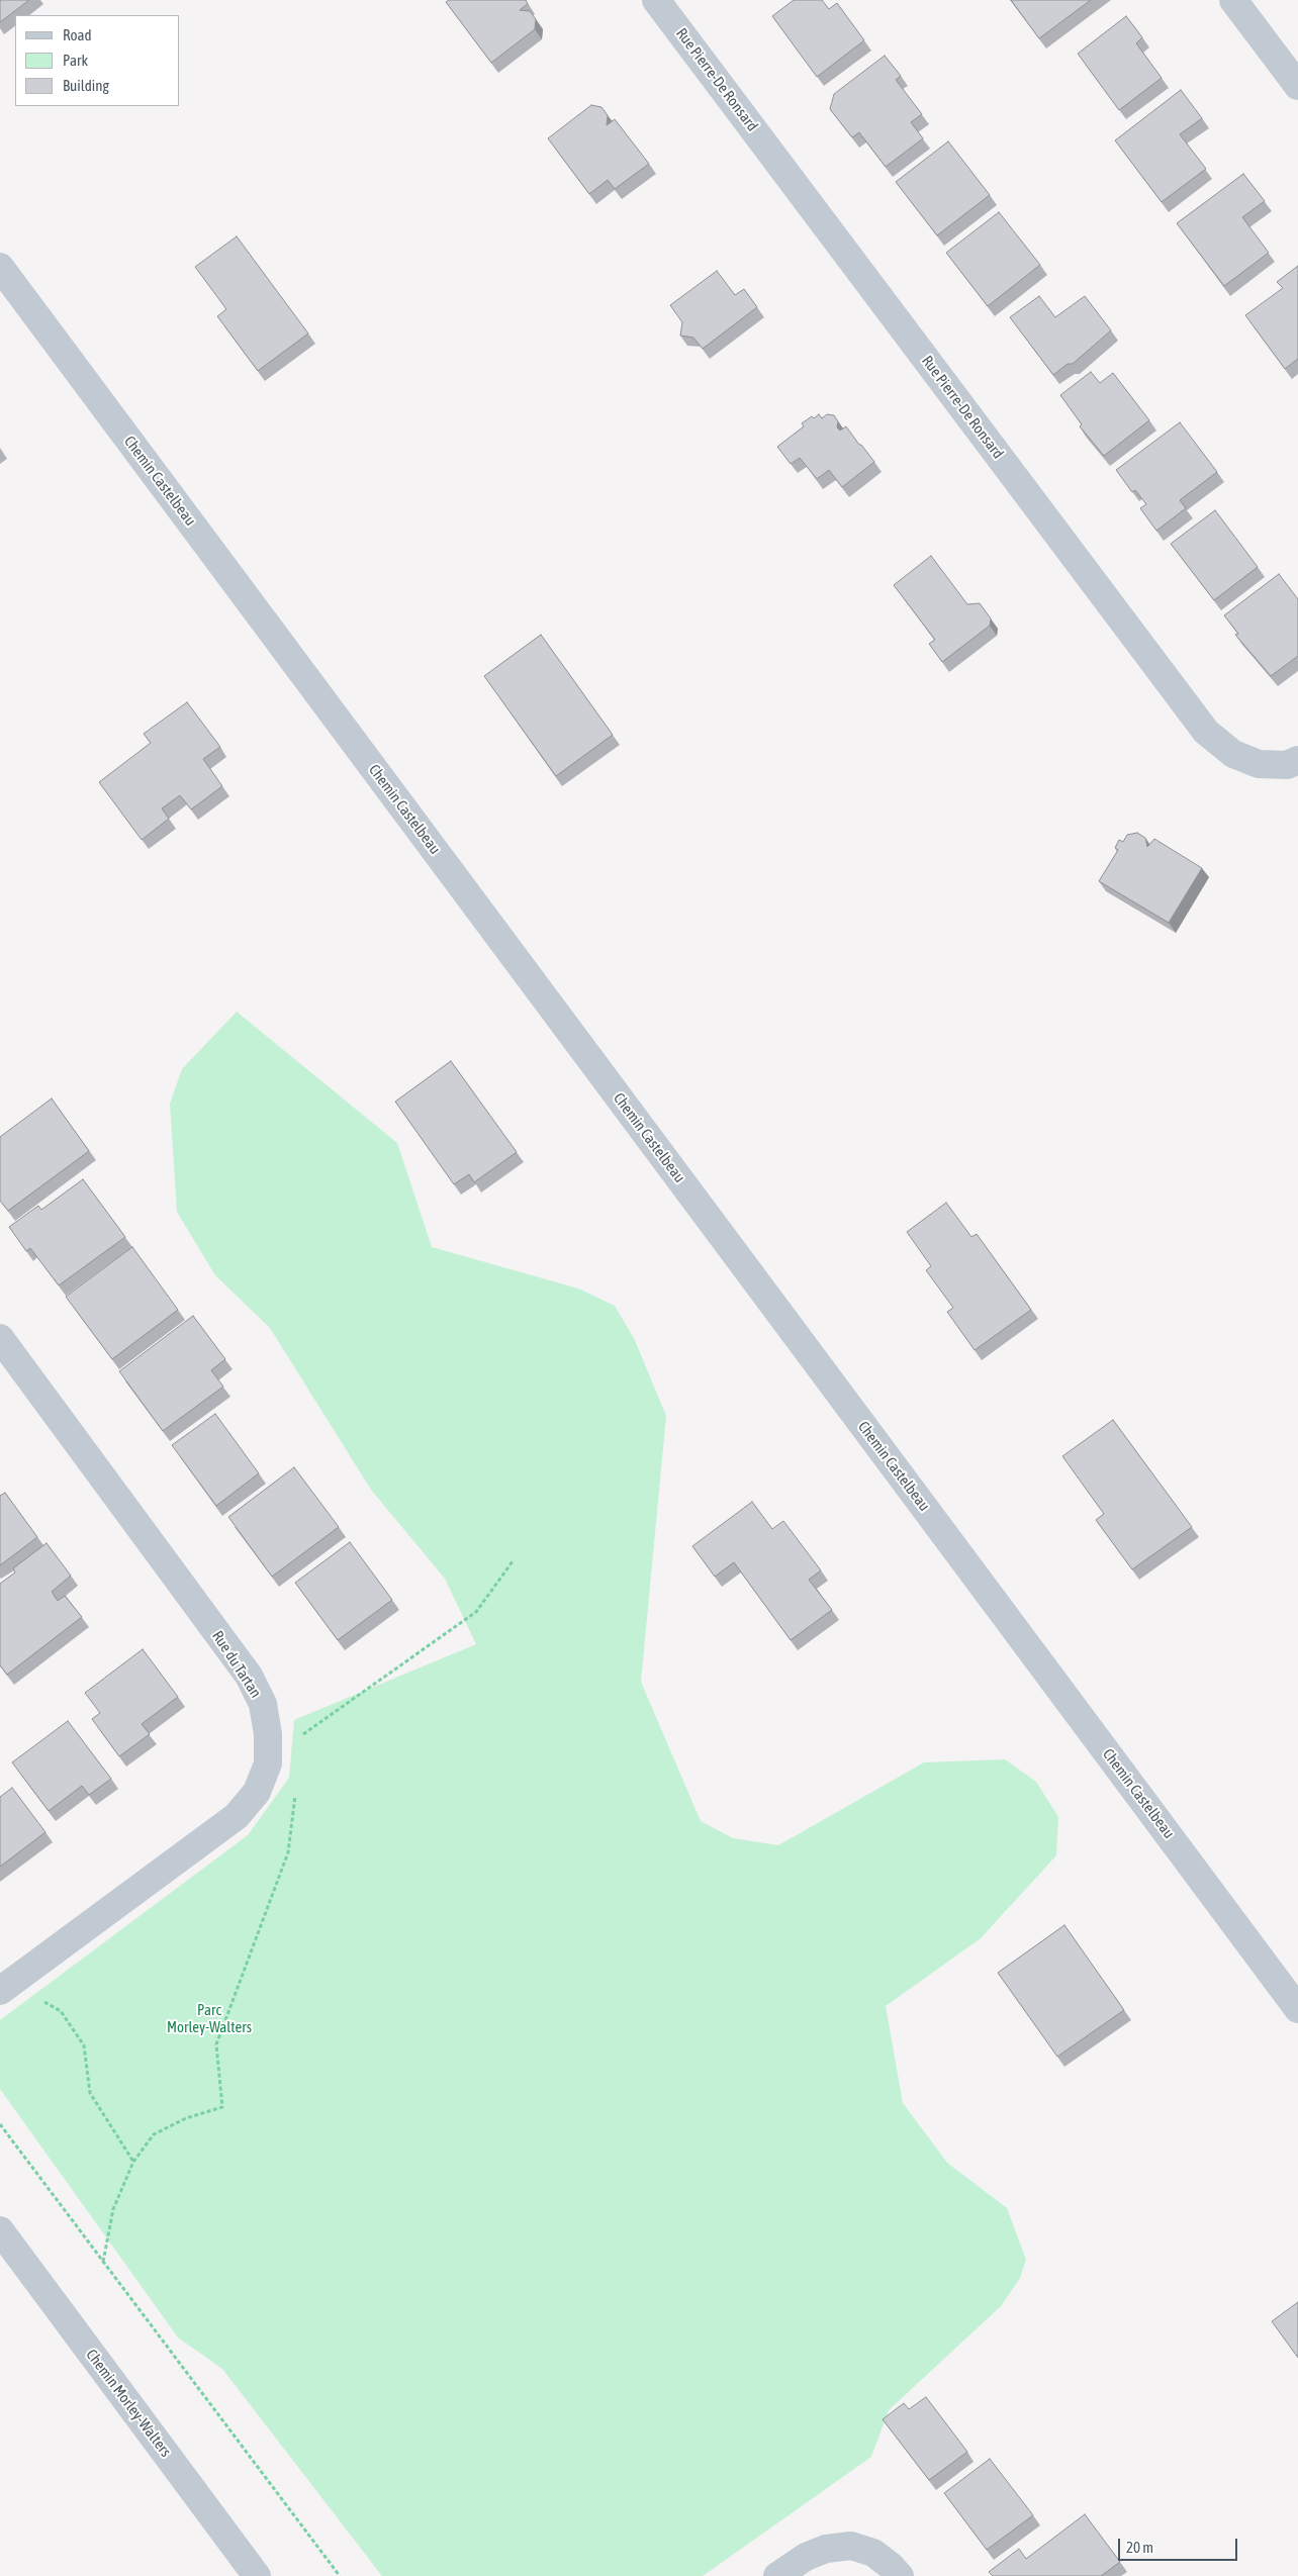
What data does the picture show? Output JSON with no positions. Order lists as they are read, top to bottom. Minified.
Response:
{"streets":{"street":["Rue Pierre-De Ronsard","Chemin Castelbeau","Rue du Tartan","Chemin Morley-Walters"]},"parks":["Parc Morley-Walters"],"legend":["Road","Park","Building"],"scale_bar":"20 m"}
